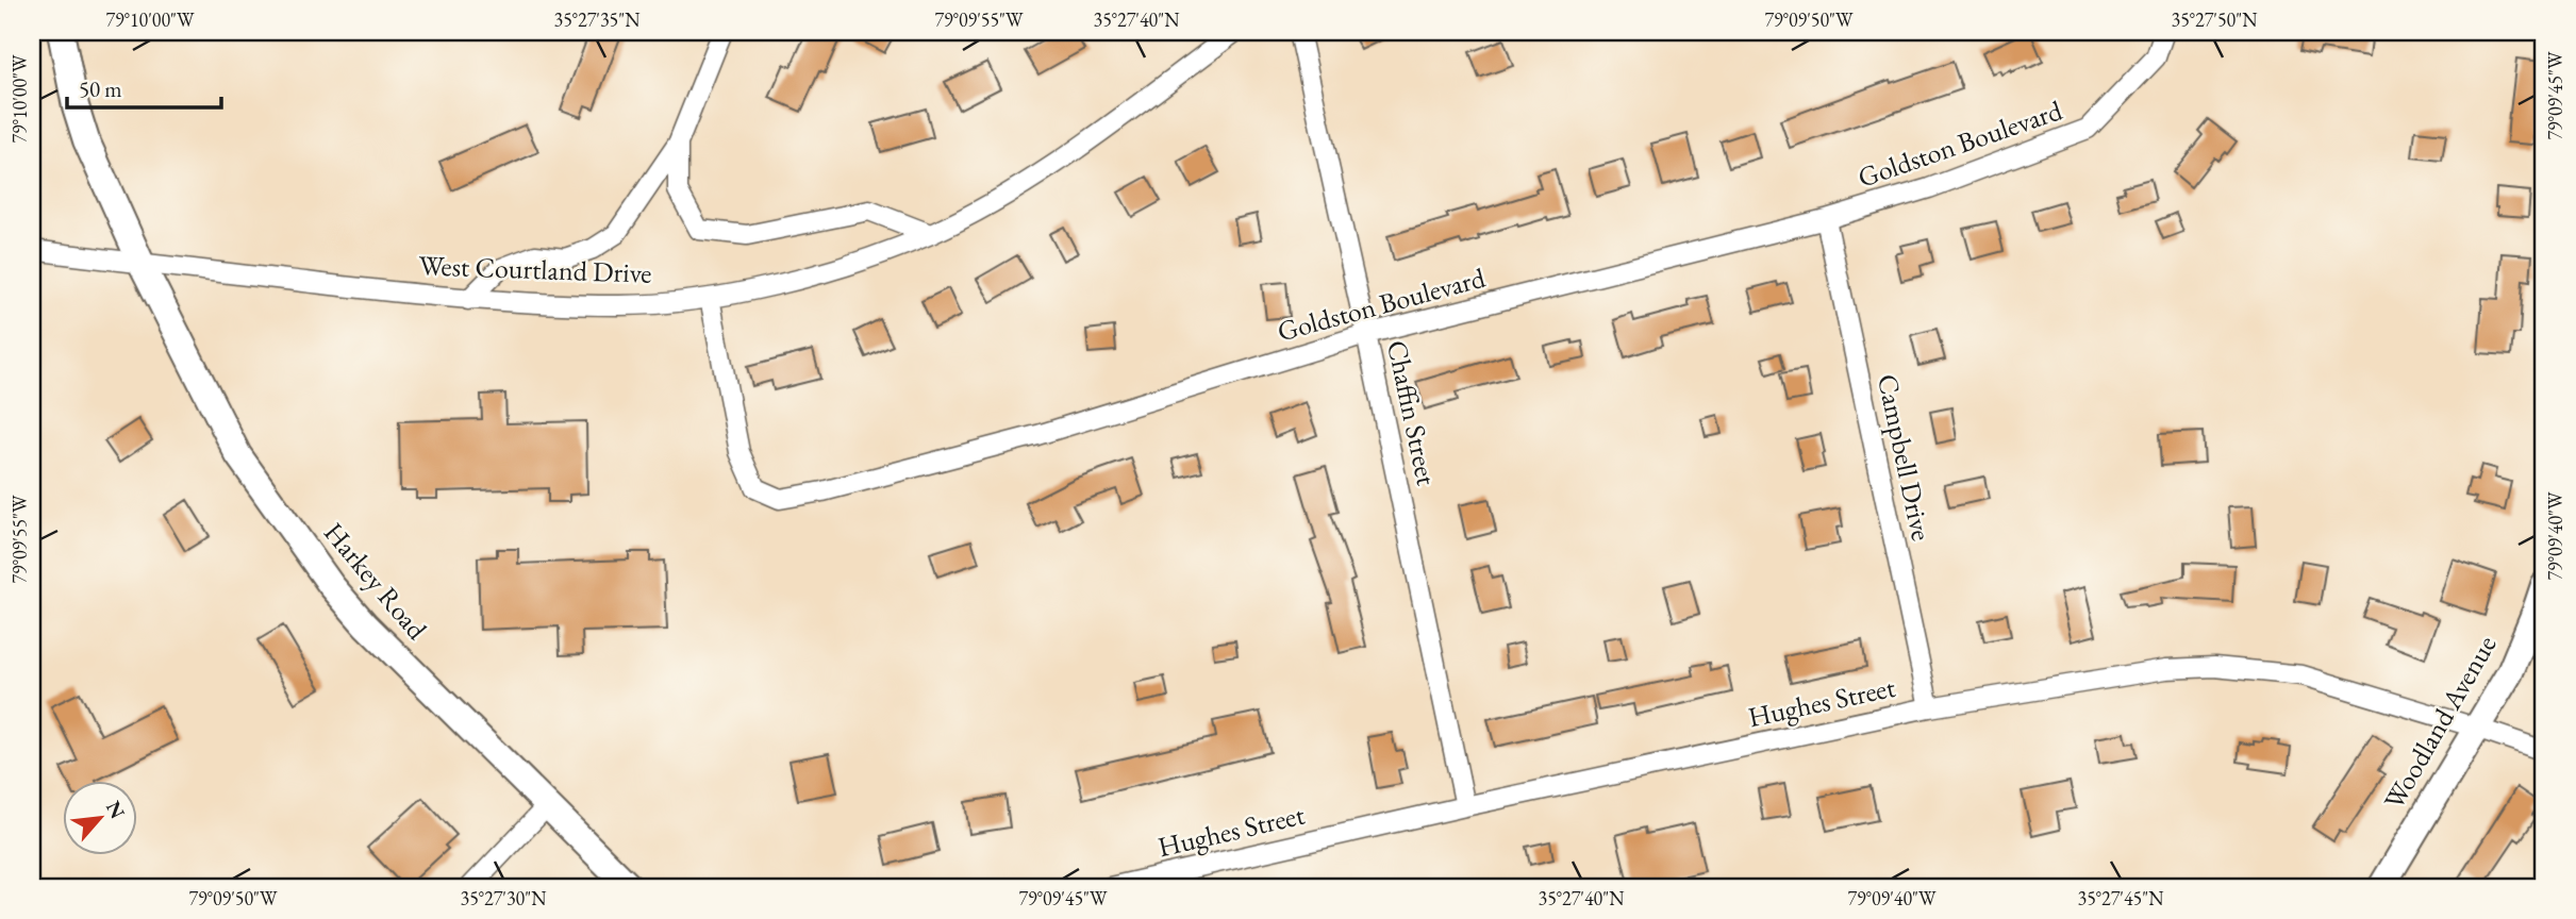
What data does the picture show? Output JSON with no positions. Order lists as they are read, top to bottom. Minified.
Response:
{"streets":{"street":["Goldston Boulevard","West Courtland Drive","Chaffin Street","Campbell Drive","Harkey Road","Hughes Street","Woodland Avenue"]},"crossings":[["Goldston Boulevard","West Courtland Drive"],["Goldston Boulevard","Chaffin Street"],["Goldston Boulevard","Campbell Drive"],["West Courtland Drive","Harkey Road"],["Chaffin Street","Hughes Street"],["Campbell Drive","Hughes Street"],["Hughes Street","Woodland Avenue"]],"scale_bar":"50 m","north":"top right","coordinates":["79°10'00\"W","35°27'35\"N","79°09'55\"W","35°27'40\"N","79°09'50\"W","35°27'50\"N","79°09'45\"W","79°09'40\"W","35°27'30\"N","35°27'45\"N"]}
